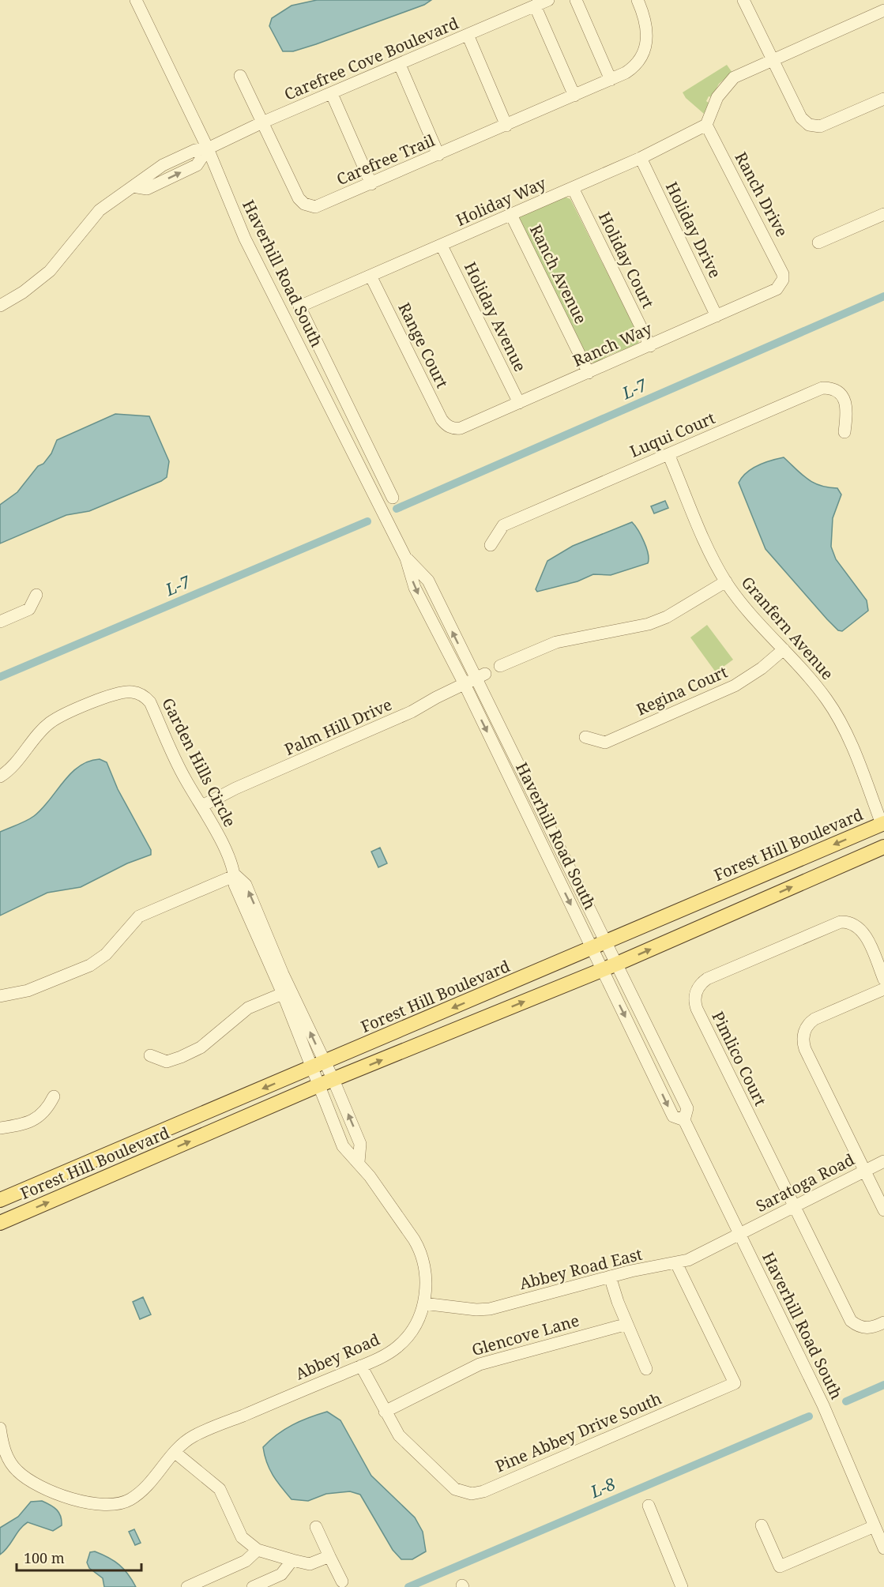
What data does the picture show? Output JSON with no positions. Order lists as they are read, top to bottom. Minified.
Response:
{"streets":{"main road":["Forest Hill Boulevard"],"street":["Carefree Cove Boulevard","Carefree Trail","Ranch Drive","Holiday Way","Holiday Drive","Holiday Court","Haverhill Road South","Ranch Avenue","Holiday Avenue","Ranch Way","Range Court","Luqui Court","Granfern Avenue","Regina Court","Palm Hill Drive","Garden Hills Circle","Pimlico Court","Saratoga Road","Abbey Road East","Glencove Lane","Abbey Road","Pine Abbey Drive South"]},"crossings":[["Carefree Cove Boulevard","Carefree Trail"],["Carefree Cove Boulevard","Haverhill Road South"],["Ranch Drive","Holiday Way"],["Ranch Drive","Ranch Way"],["Holiday Way","Holiday Drive"],["Holiday Way","Holiday Court"],["Holiday Way","Ranch Avenue"],["Holiday Way","Holiday Avenue"],["Holiday Way","Range Court"],["Holiday Drive","Ranch Way"],["Holiday Court","Ranch Way"],["Haverhill Road South","Palm Hill Drive"],["Haverhill Road South","Forest Hill Boulevard"],["Haverhill Road South","Saratoga Road"],["Haverhill Road South","Abbey Road East"],["Ranch Avenue","Ranch Way"],["Holiday Avenue","Ranch Way"],["Ranch Way","Range Court"],["Luqui Court","Granfern Avenue"],["Granfern Avenue","Regina Court"],["Granfern Avenue","Forest Hill Boulevard"],["Palm Hill Drive","Garden Hills Circle"],["Garden Hills Circle","Forest Hill Boulevard"],["Garden Hills Circle","Abbey Road"],["Forest Hill Boulevard","Abbey Road"],["Pimlico Court","Saratoga Road"],["Saratoga Road","Abbey Road East"],["Abbey Road East","Abbey Road"],["Abbey Road East","Pine Abbey Drive South"],["Glencove Lane","Pine Abbey Drive South"],["Abbey Road","Pine Abbey Drive South"]],"water":["L-7","L-8"],"scale_bar":"100 m"}
